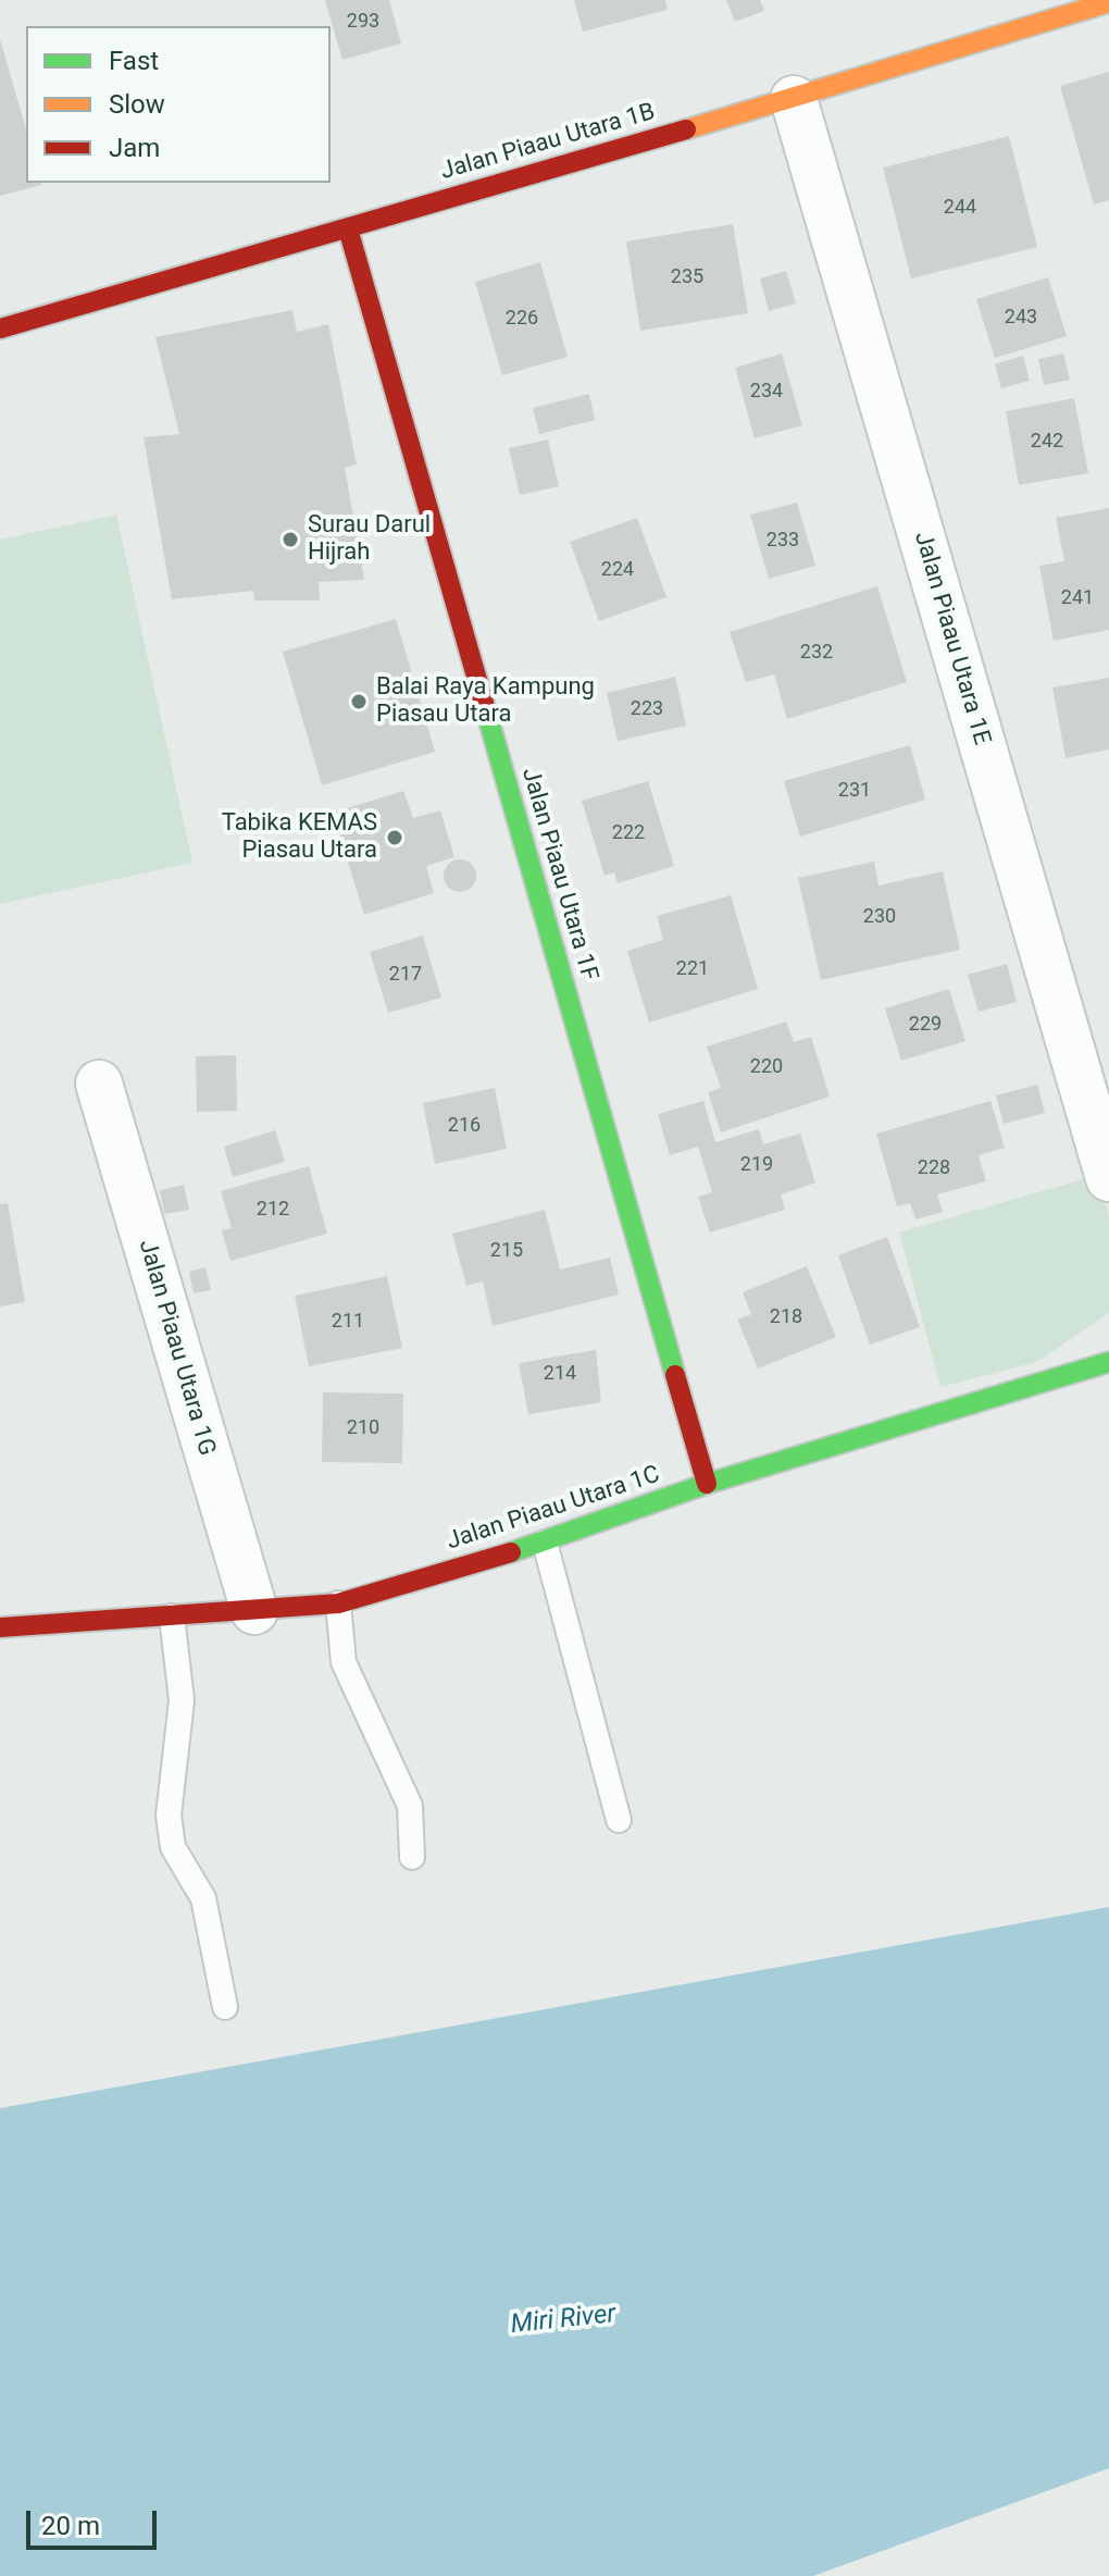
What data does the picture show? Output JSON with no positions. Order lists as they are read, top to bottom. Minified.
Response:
{"streets":{"street":["Jalan Piaau Utara 1B","Jalan Piaau Utara 1E","Jalan Piaau Utara 1F","Jalan Piaau Utara 1G","Jalan Piaau Utara 1C"]},"crossings":[["Jalan Piaau Utara 1B","Jalan Piaau Utara 1E"],["Jalan Piaau Utara 1B","Jalan Piaau Utara 1F"],["Jalan Piaau Utara 1F","Jalan Piaau Utara 1C"],["Jalan Piaau Utara 1G","Jalan Piaau Utara 1C"]],"water":["Miri River"],"places":["Surau Darul Hijrah","Balai Raya Kampung Piasau Utara","Tabika KEMAS Piasau Utara"],"house_numbers":["293","244","235","243","226","234","242","233","224","241","232","223","231","222","230","221","217","229","220","216","219","228","212","215","218","211","214","210"],"legend":["Fast","Slow","Jam"],"scale_bar":"20 m"}
